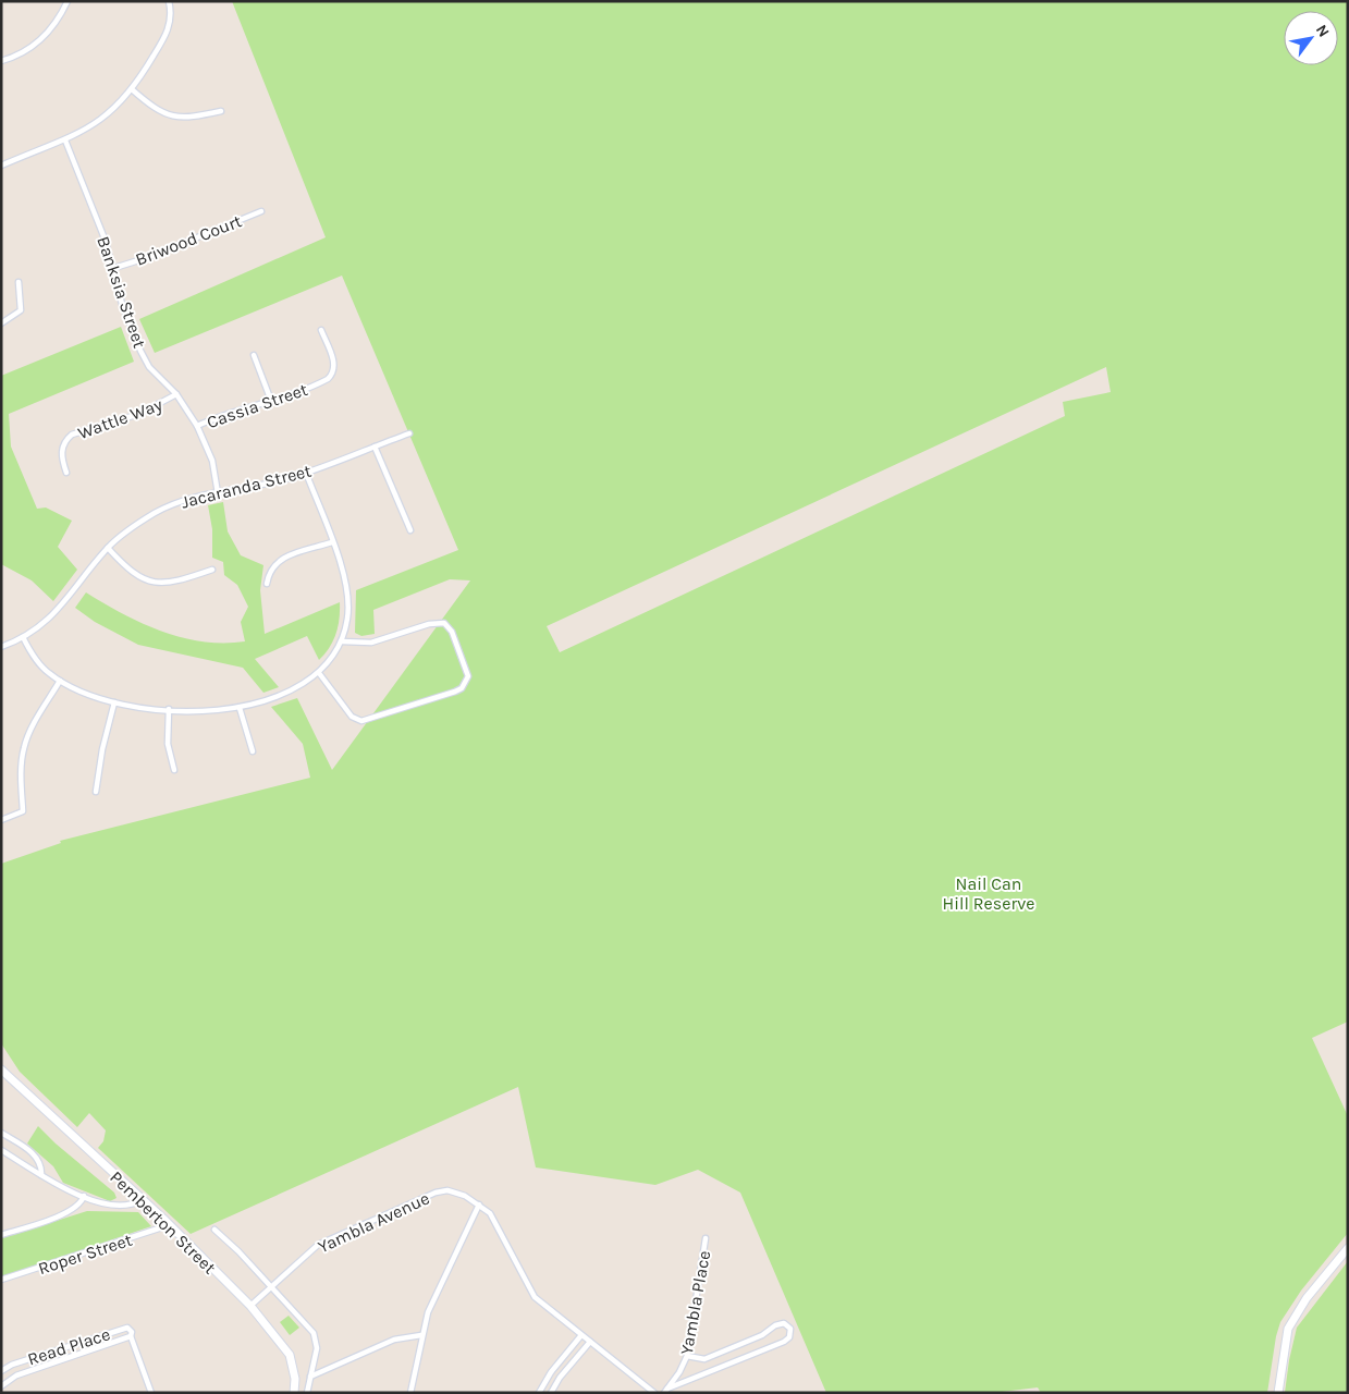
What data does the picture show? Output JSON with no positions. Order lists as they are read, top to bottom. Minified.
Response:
{"streets":{"main road":["Pemberton Street"],"street":["Briwood Court","Banksia Street","Cassia Street","Wattle Way","Jacaranda Street","Yambla Avenue","Roper Street","Yambla Place","Read Place"]},"crossings":[["Briwood Court","Banksia Street"],["Banksia Street","Cassia Street"],["Banksia Street","Wattle Way"],["Banksia Street","Jacaranda Street"],["Pemberton Street","Yambla Avenue"],["Pemberton Street","Roper Street"]],"parks":["Nail Can Hill Reserve"],"north":"top right"}
